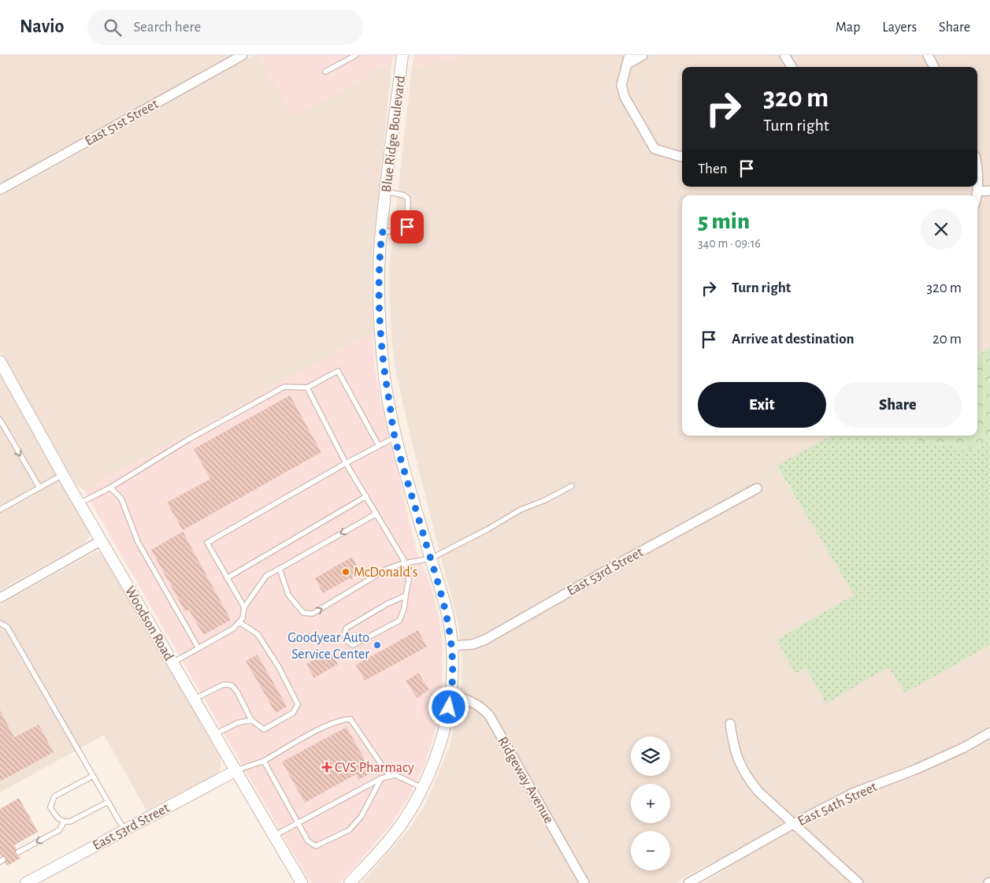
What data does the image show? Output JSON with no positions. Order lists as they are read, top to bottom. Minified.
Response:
{"streets":{"street":["East 51st Street","Blue Ridge Boulevard","East 53rd Street","Woodson Road","Ridgeway Avenue","East 54th Street"]},"crossings":[["Blue Ridge Boulevard","East 53rd Street"],["Blue Ridge Boulevard","Ridgeway Avenue"],["East 53rd Street","Woodson Road"]],"places":{"other":["McDonald's","Goodyear Auto Service Center"],"health":["CVS Pharmacy"]},"page":{"header":"Navio","search":"Search here","nav":["Map","Layers","Share"],"turn":["320 m","Turn right"],"then":"Then","heading":["5 min","340 m · 09:16"],"list":[{"name":"Turn right","value":"320 m"},{"name":"Arrive at destination","value":"20 m"}],"buttons":["Exit","Share"],"map_buttons":["+","−"]}}
